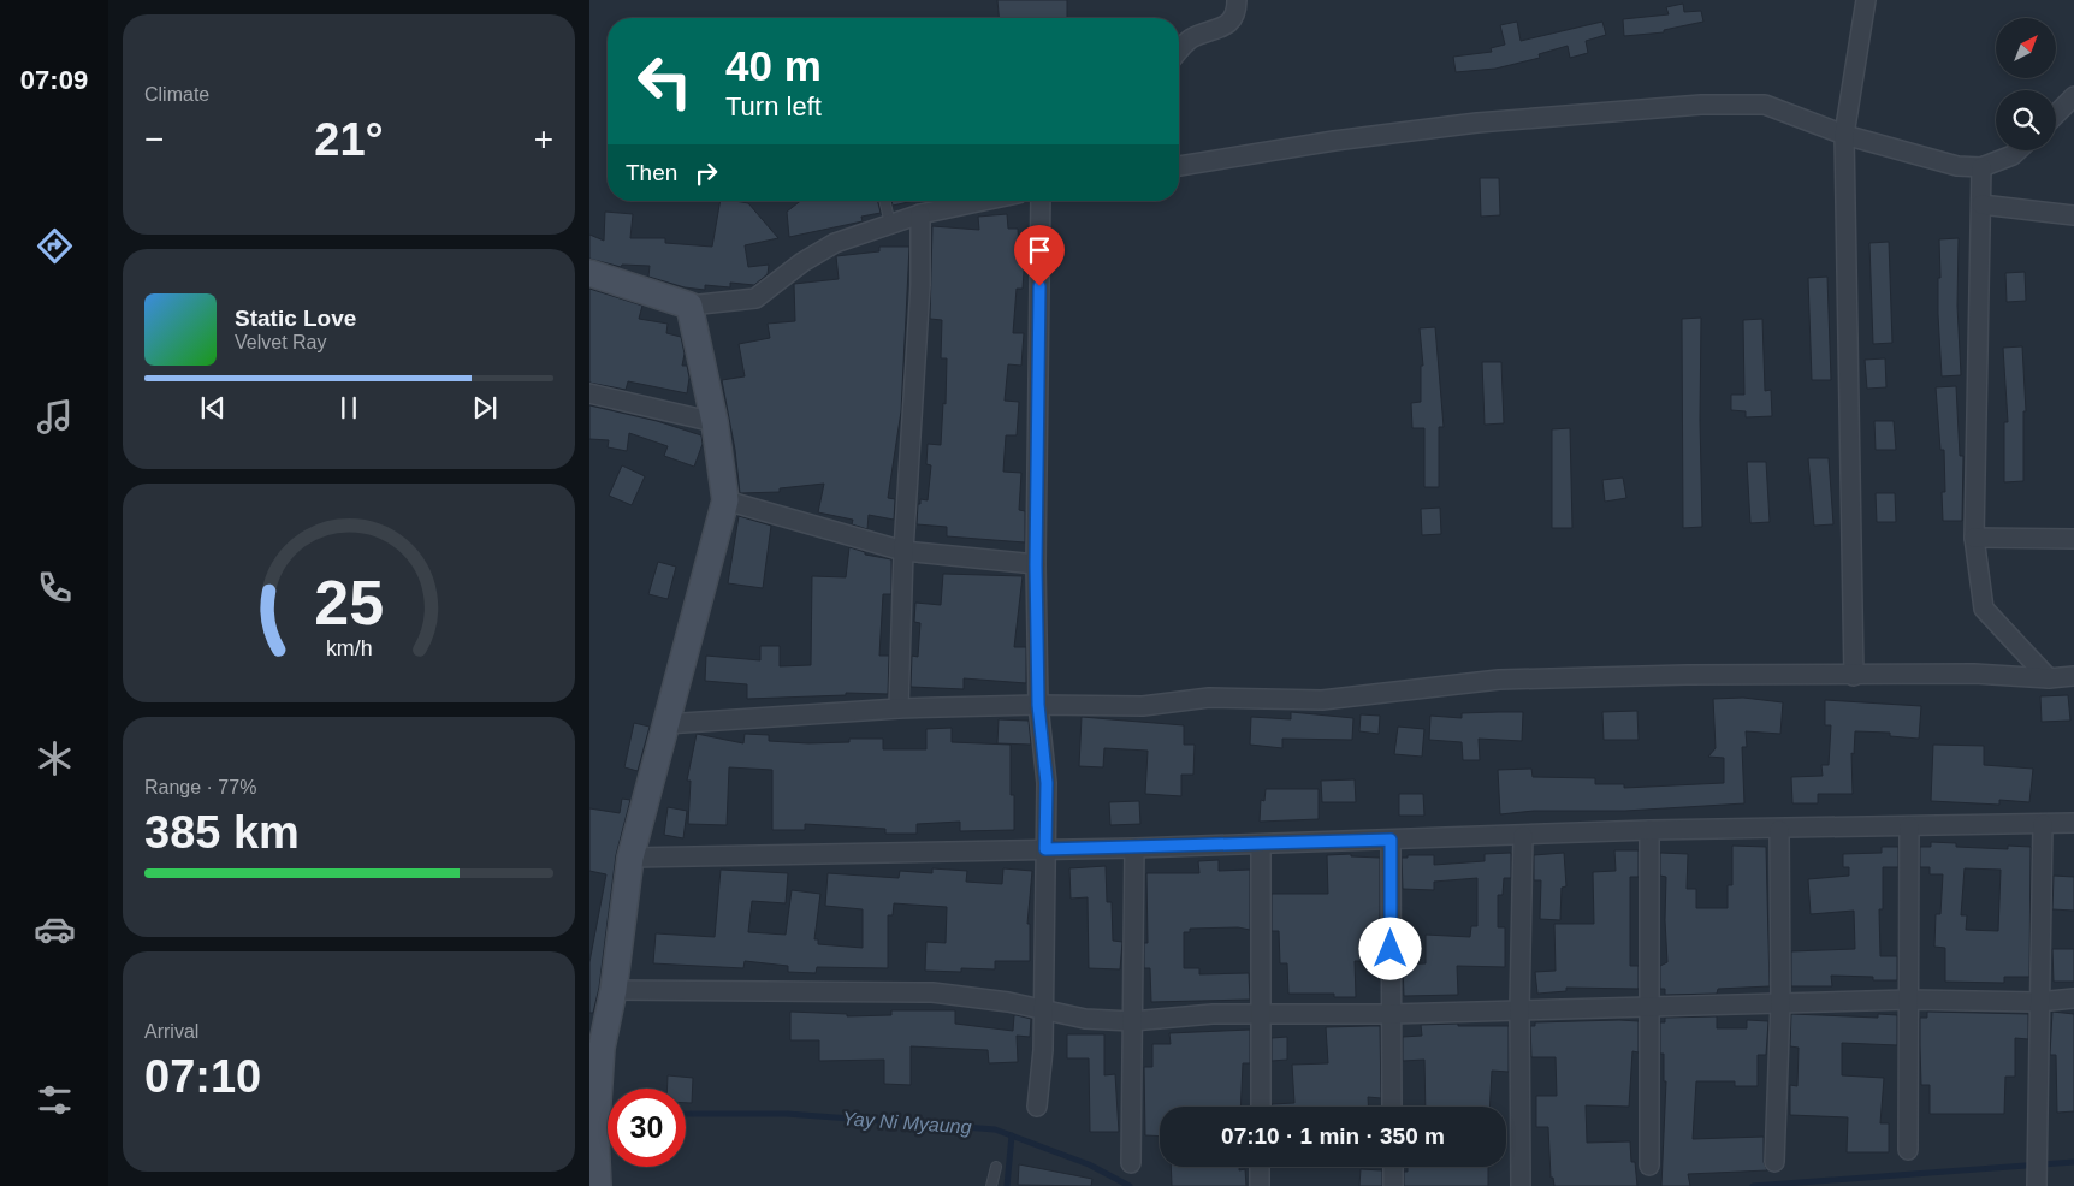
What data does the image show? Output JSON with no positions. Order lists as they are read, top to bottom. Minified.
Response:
{"water":["Yay Ni Myaung"],"north":"top right","page":{"tabs":"07:09","tile":["Climate",["Range · 77%","385 km"],["Arrival","07:10"]],"turn":["40 m","Turn left"],"heat":["−","21°","+"],"then":"Then","song":["Static Love","Velvet Ray"],"limit":"30","trip":"07:10 · 1 min · 350 m","gauge":["25","km/h"]}}
